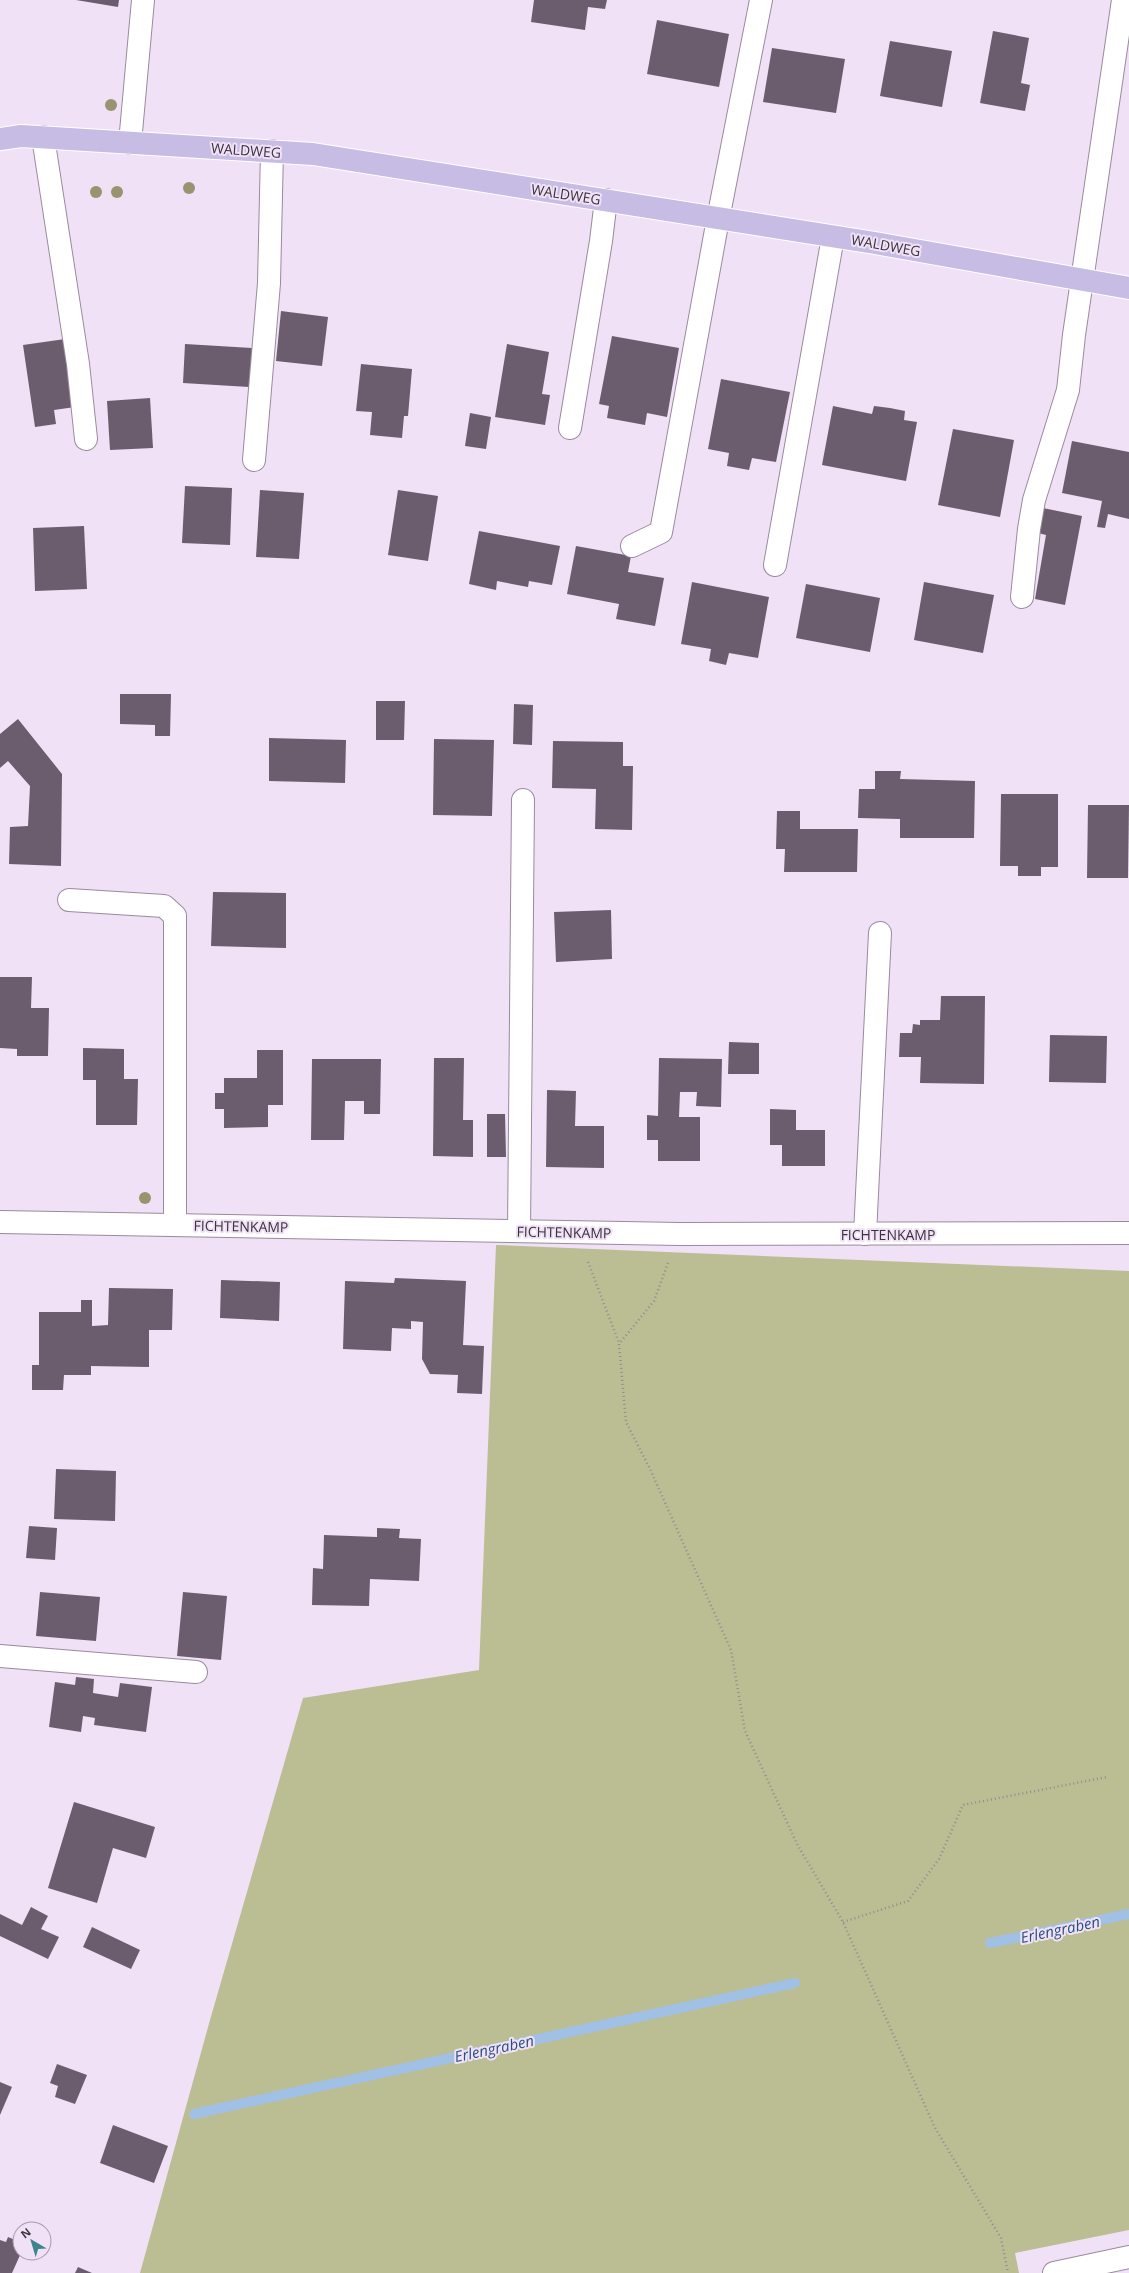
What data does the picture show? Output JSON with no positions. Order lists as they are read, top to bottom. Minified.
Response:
{"streets":{"main road":["WALDWEG"],"street":["FICHTENKAMP"]},"water":["Erlengraben"],"north":"top left"}
